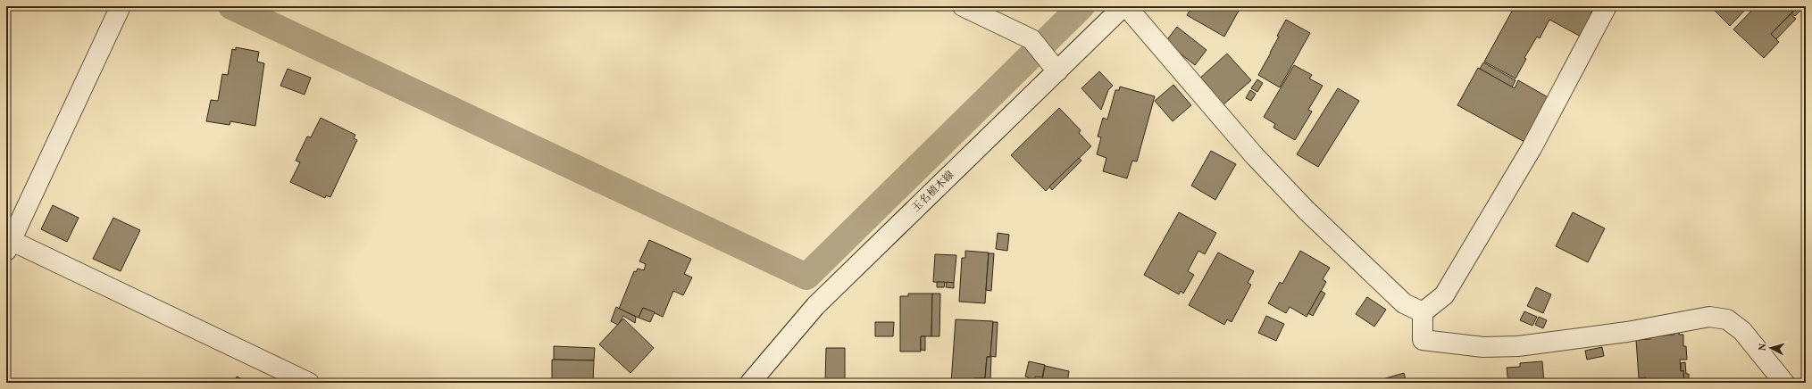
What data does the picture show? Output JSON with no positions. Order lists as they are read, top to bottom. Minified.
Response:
{"streets":{"street":["玉名植木線"]},"north":"left"}
